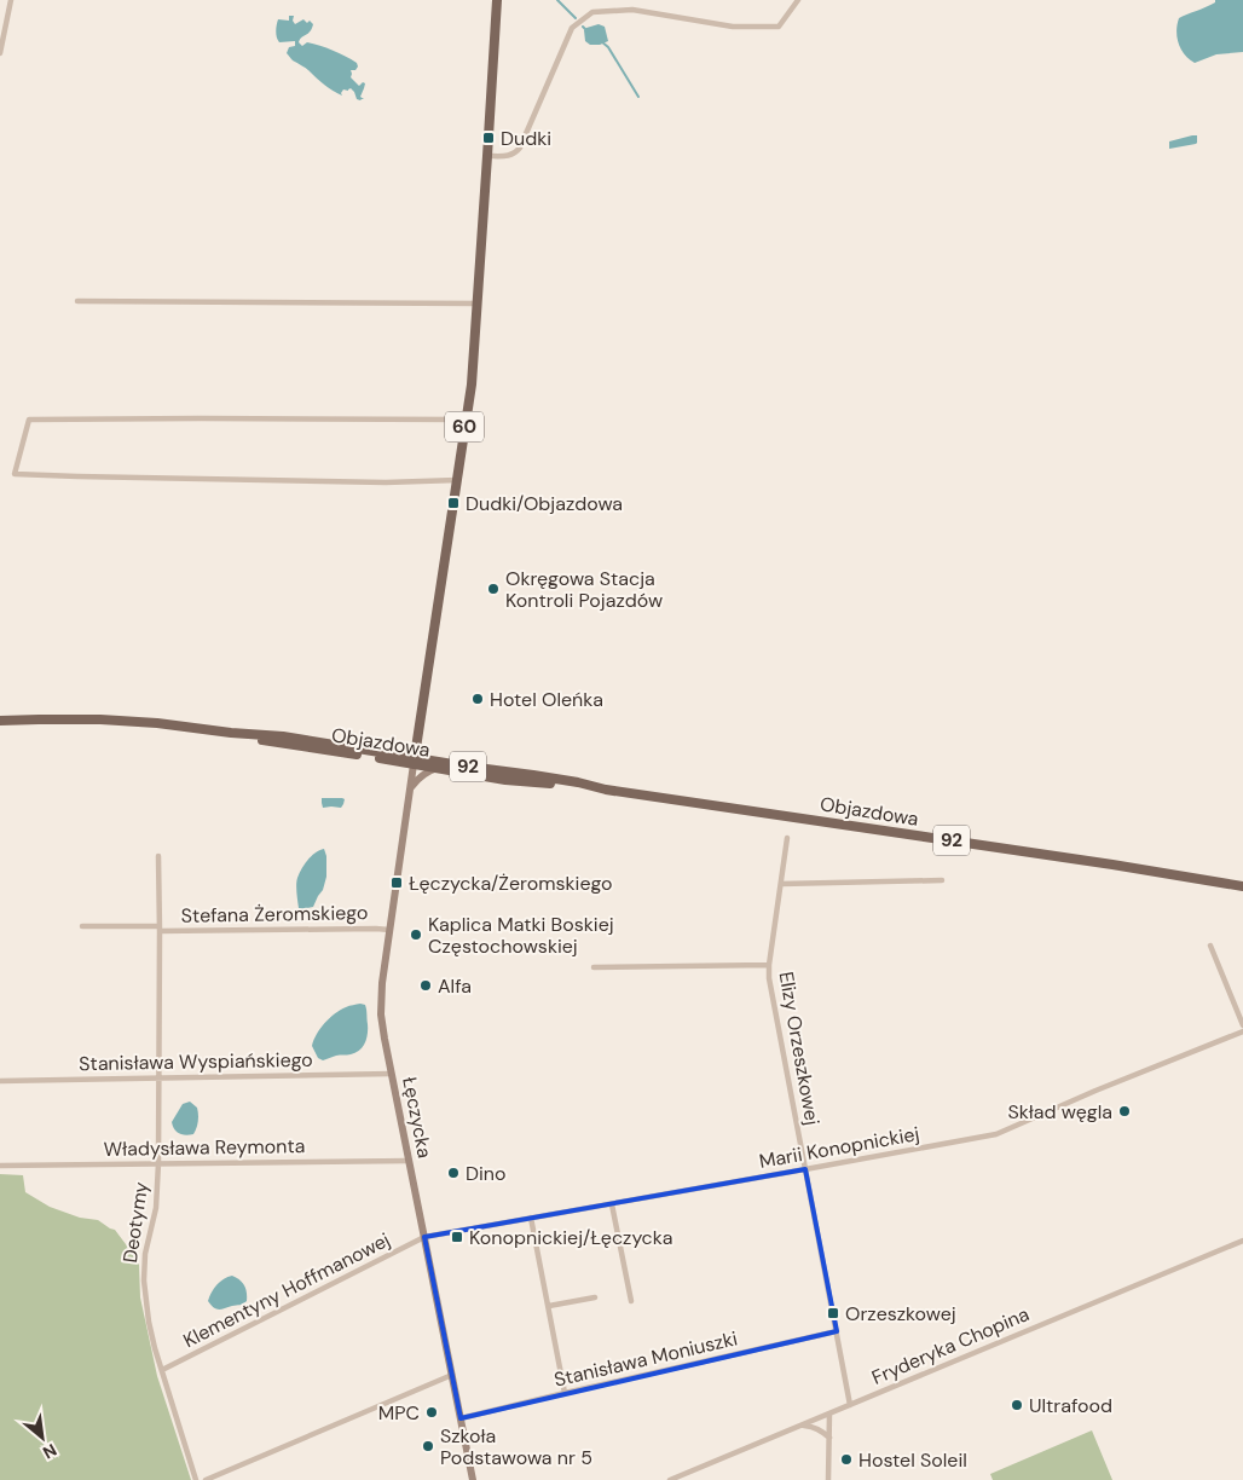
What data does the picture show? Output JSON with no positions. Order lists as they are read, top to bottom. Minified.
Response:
{"streets":{"main road":["60","Objazdowa","92"],"street":["Stefana Żeromskiego","Elizy Orzeszkowej","Stanisława Wyspiańskiego","Łęczycka","Władysława Reymonta","Marii Konopnickiej","Deotymy","Klementyny Hoffmanowej","Fryderyka Chopina","Stanisława Moniuszki"]},"crossings":[["60","Objazdowa"],["60","Łęczycka"],["Objazdowa","Łęczycka"],["Stefana Żeromskiego","Łęczycka"],["Stefana Żeromskiego","Deotymy"],["Elizy Orzeszkowej","Marii Konopnickiej"],["Elizy Orzeszkowej","Fryderyka Chopina"],["Elizy Orzeszkowej","Stanisława Moniuszki"],["Stanisława Wyspiańskiego","Łęczycka"],["Stanisława Wyspiańskiego","Deotymy"],["Łęczycka","Władysława Reymonta"],["Łęczycka","Marii Konopnickiej"],["Łęczycka","Klementyny Hoffmanowej"],["Łęczycka","Stanisława Moniuszki"],["Władysława Reymonta","Deotymy"],["Marii Konopnickiej","Klementyny Hoffmanowej"],["Deotymy","Klementyny Hoffmanowej"]],"places":{"transit":["Dudki","Dudki/Objazdowa","Łęczycka/Żeromskiego","Konopnickiej/Łęczycka","Orzeszkowej"],"other":["Okręgowa Stacja Kontroli Pojazdów","Hotel Oleńka","Kaplica Matki Boskiej Częstochowskiej","Alfa","Skład węgla","Dino","Ultrafood","MPC","Szkoła Podstawowa nr 5","Hostel Soleil"]},"north":"bottom right"}
